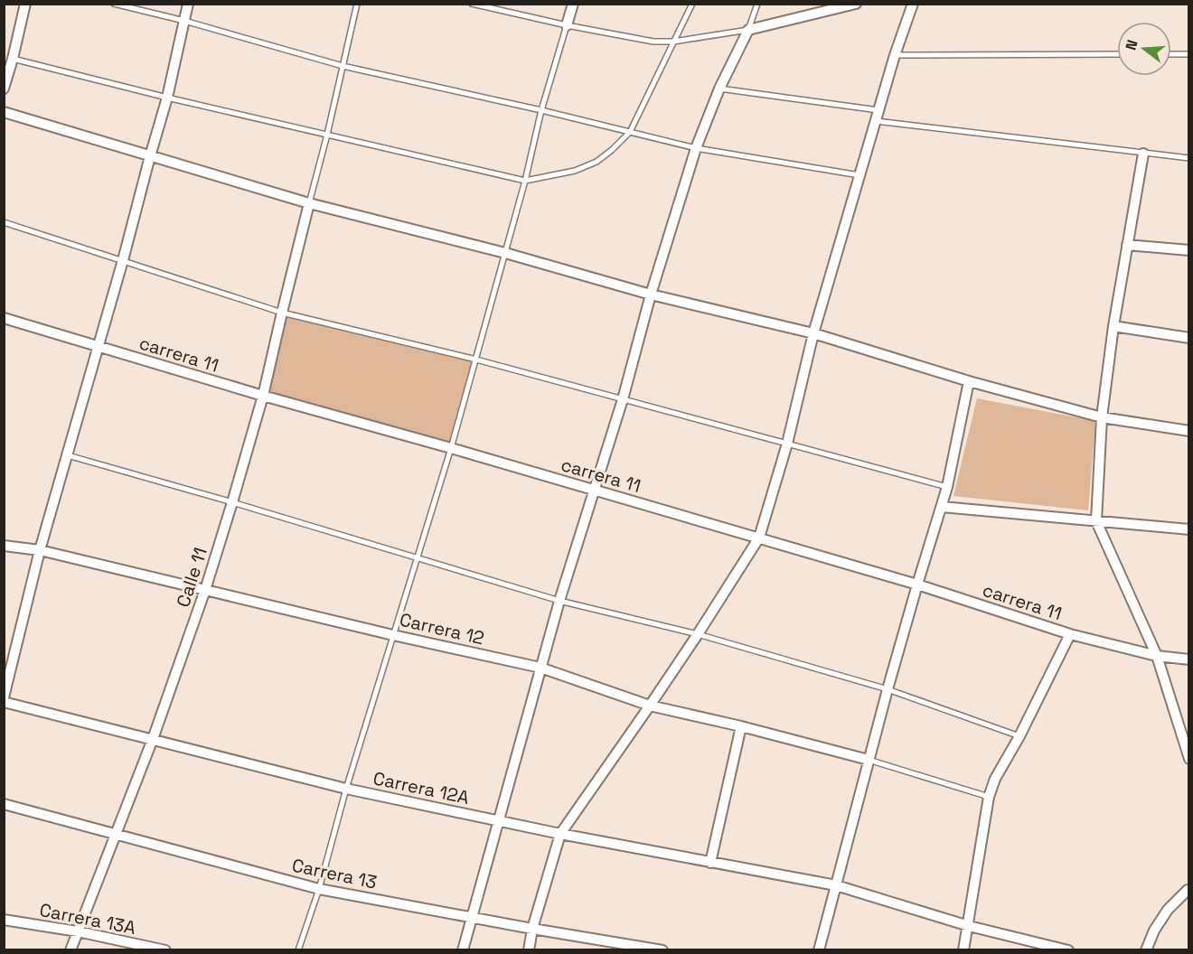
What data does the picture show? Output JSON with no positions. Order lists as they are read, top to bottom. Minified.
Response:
{"streets":{"street":["carrera 11","Calle 11","Carrera 12","Carrera 12A","Carrera 13","Carrera 13A"]},"crossings":[["carrera 11","Calle 11"],["Calle 11","Carrera 12"],["Calle 11","Carrera 12A"],["Calle 11","Carrera 13"],["Calle 11","Carrera 13A"]],"north":"left"}
